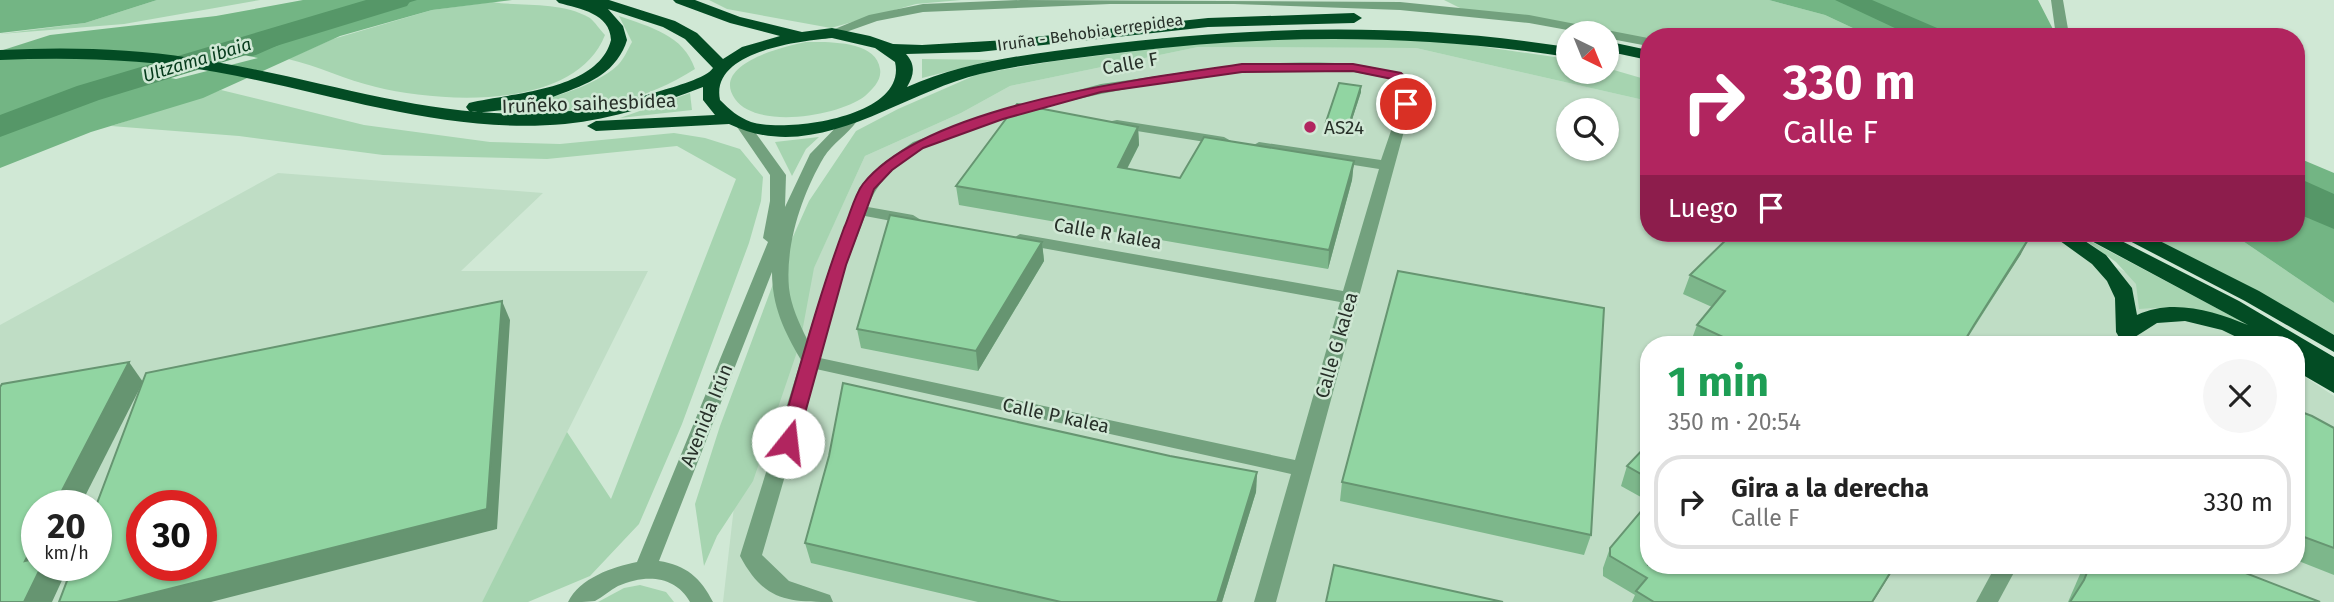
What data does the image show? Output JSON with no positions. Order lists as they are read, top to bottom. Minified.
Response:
{"streets":{"highway":["Iruña - Behobia errepidea","Iruñeko saihesbidea"],"street":["Calle F","Calle R kalea","Calle G kalea","Avenida Irún","Calle P kalea"]},"crossings":[["Iruña - Behobia errepidea","Iruñeko saihesbidea"],["Iruña - Behobia errepidea","Avenida Irún"],["Calle F","Calle G kalea"],["Calle F","Avenida Irún"],["Calle F","Calle P kalea"],["Iruñeko saihesbidea","Avenida Irún"],["Calle R kalea","Calle G kalea"],["Calle G kalea","Calle P kalea"],["Avenida Irún","Calle P kalea"]],"water":["Ultzama ibaia"],"places":["AS24"],"north":"bottom right","page":{"turn":["330 m","Calle F"],"then":"Luego","heading":["1 min","350 m · 20:54"],"list":[{"name":"Gira a la derecha","note":"Calle F","value":"330 m"}],"speed":"20 km/h","limit":"30"}}
